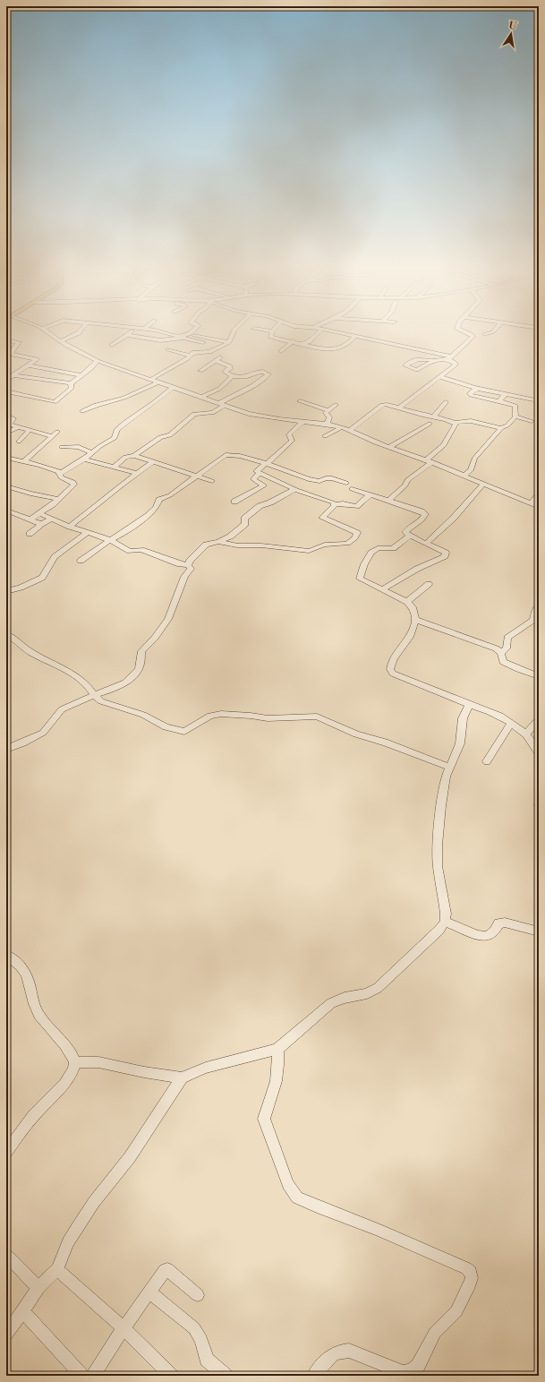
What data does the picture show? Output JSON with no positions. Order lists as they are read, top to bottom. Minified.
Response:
{"north":"top"}
